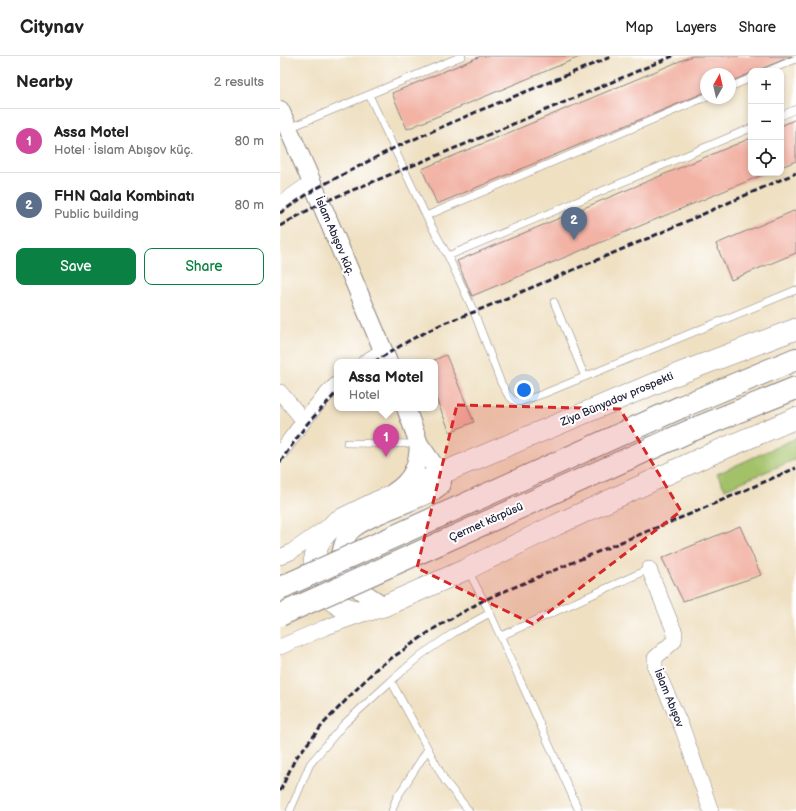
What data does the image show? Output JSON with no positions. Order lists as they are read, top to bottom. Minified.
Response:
{"streets":{"main road":["Ziya Bünyadov prospekti","Çermet körpüsü"],"street":["İslam Abışov küç.","İslam Abışov"]},"north":"top","page":{"header":"Citynav","nav":["Map","Layers","Share"],"heading":["Nearby","2 results"],"map_buttons":["+","−"],"list":[{"mark":"1","name":"Assa Motel","note":"Hotel · İslam Abışov küç.","value":"80 m"},{"mark":"2","name":"FHN Qala Kombinatı","note":"Public building","value":"80 m"}],"pins":["2","1"],"buttons":["Save","Share"],"popup":["Assa Motel","Hotel"]}}
